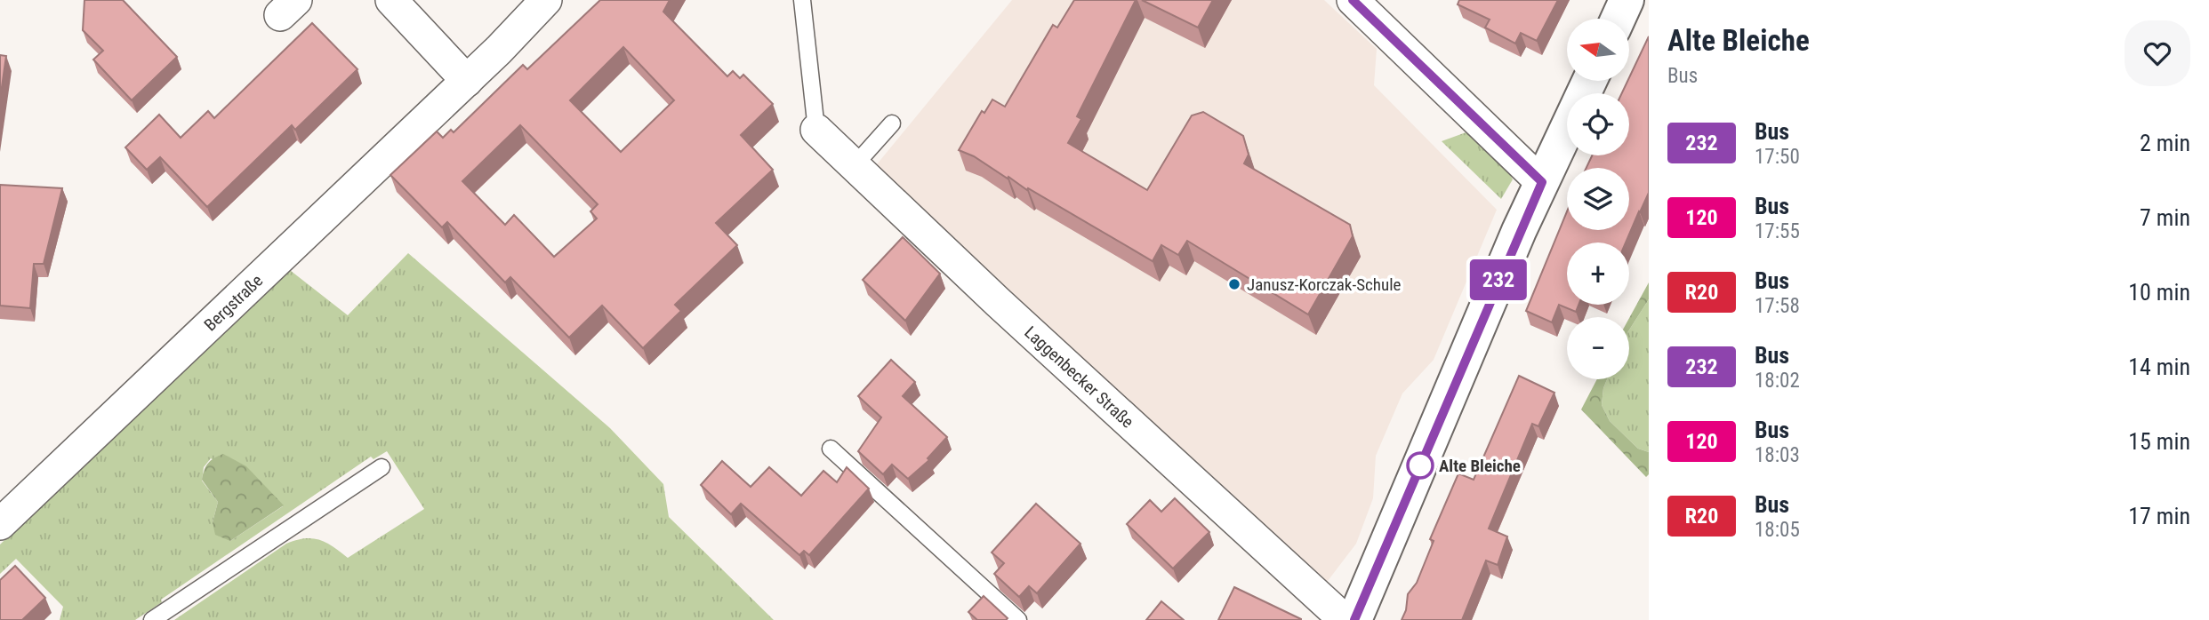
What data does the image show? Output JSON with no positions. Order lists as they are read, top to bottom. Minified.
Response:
{"streets":{"street":["Bergstraße","Laggenbecker Straße"]},"places":["Janusz-Korczak-Schule","Alte Bleiche"],"lines":["bus line 232"],"north":"left","page":{"on_map":"232","heading":["Alte Bleiche","Bus"],"map_buttons":["+","−"],"list":[{"mark":"232","name":"Bus","note":"17:50","value":"2 min"},{"mark":"120","name":"Bus","note":"17:55","value":"7 min"},{"mark":"R20","name":"Bus","note":"17:58","value":"10 min"},{"mark":"232","name":"Bus","note":"18:02","value":"14 min"},{"mark":"120","name":"Bus","note":"18:03","value":"15 min"},{"mark":"R20","name":"Bus","note":"18:05","value":"17 min"}]}}
